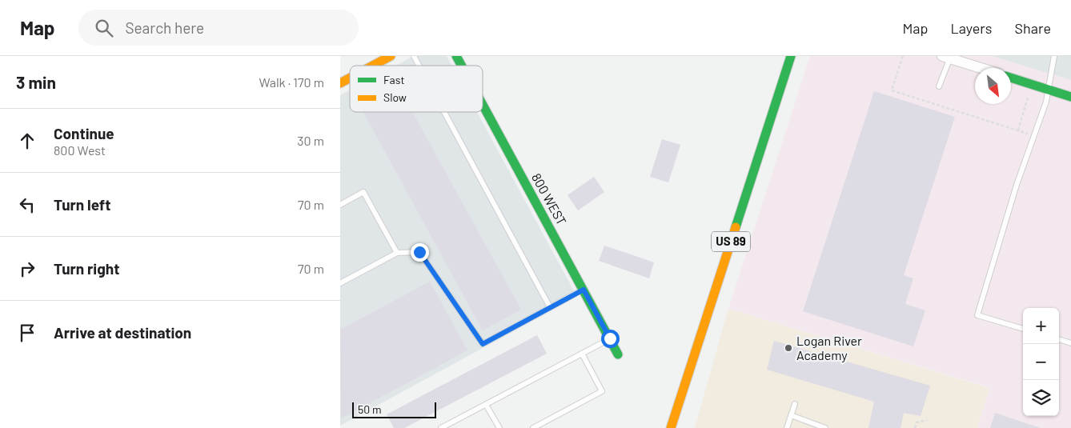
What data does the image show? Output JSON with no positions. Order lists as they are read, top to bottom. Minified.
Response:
{"streets":{"main road":["800 WEST","US 89"]},"places":["Logan River Academy"],"legend":["Fast","Slow"],"scale_bar":"50 m","north":"bottom right","page":{"header":"Map","search":"Search here","nav":["Map","Layers","Share"],"heading":["3 min","Walk · 170 m"],"list":[["Continue","800 West","30 m"],["Turn left","70 m"],["Turn right","70 m"],"Arrive at destination"],"map_buttons":["+","−"],"scale":"50 m"}}
